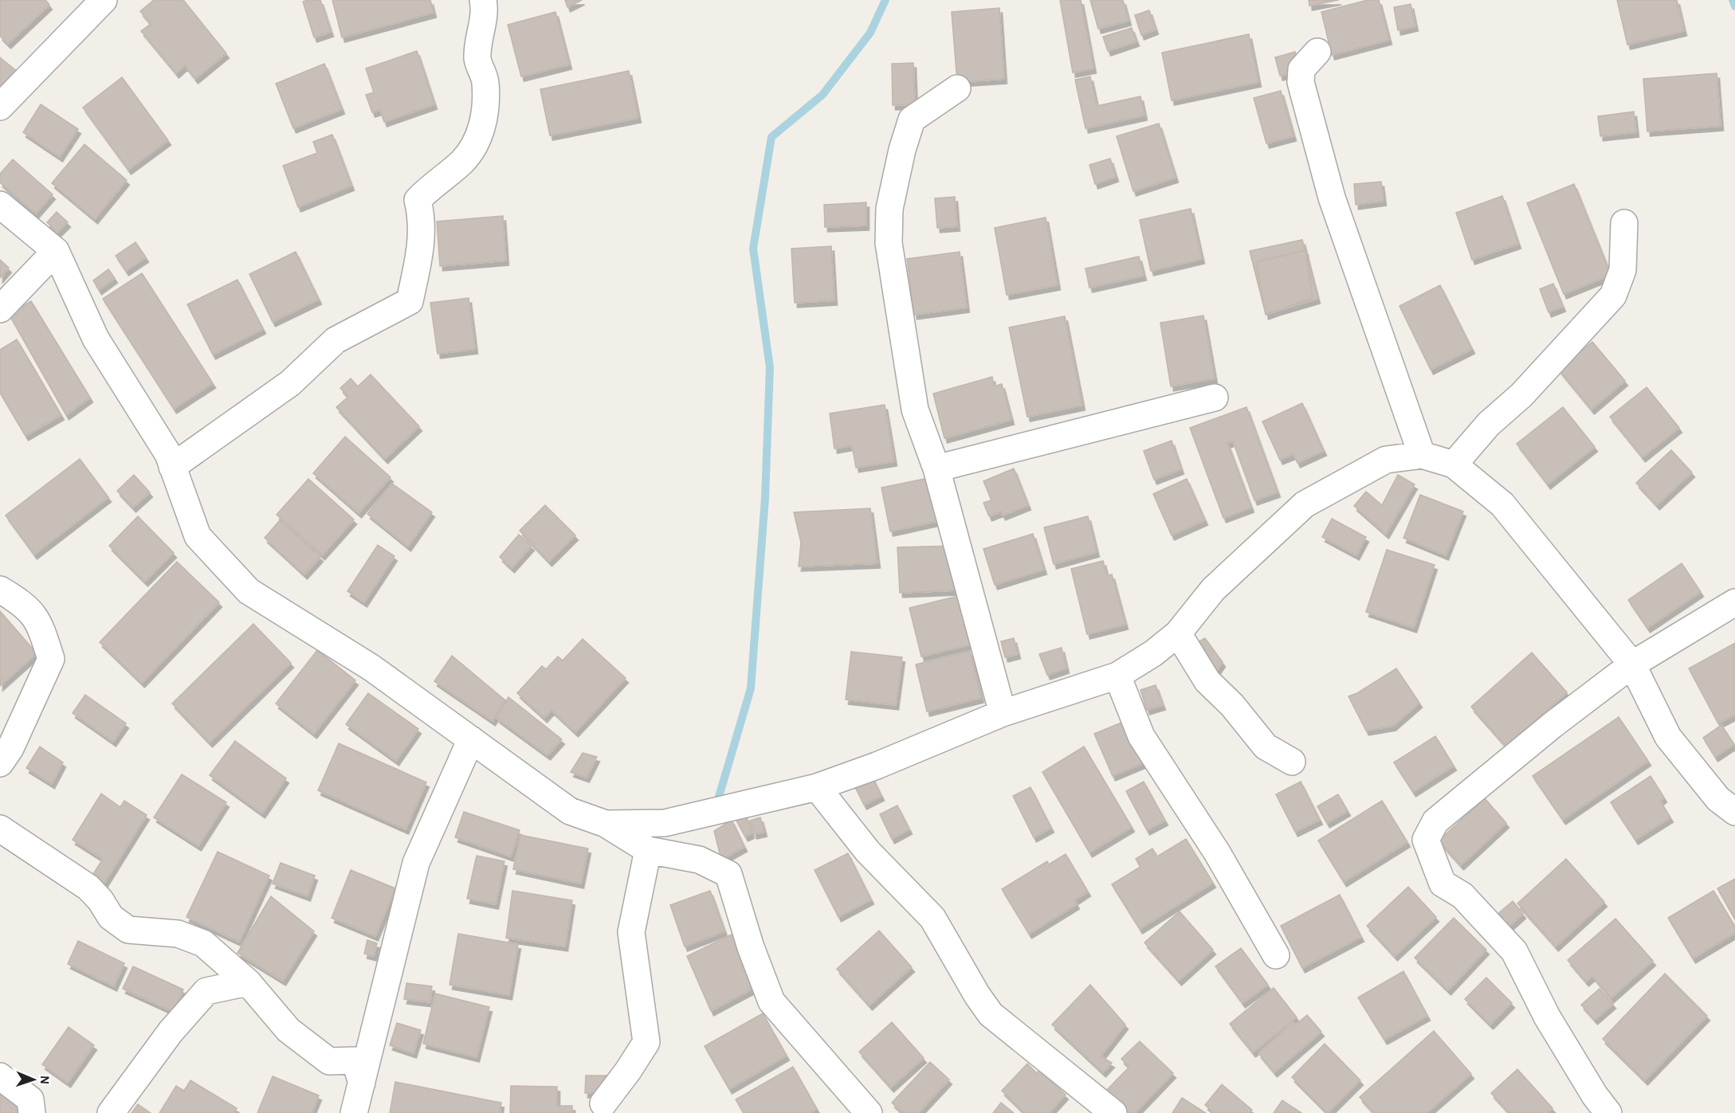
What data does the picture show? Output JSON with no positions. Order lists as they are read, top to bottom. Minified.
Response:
{"north":"right"}
